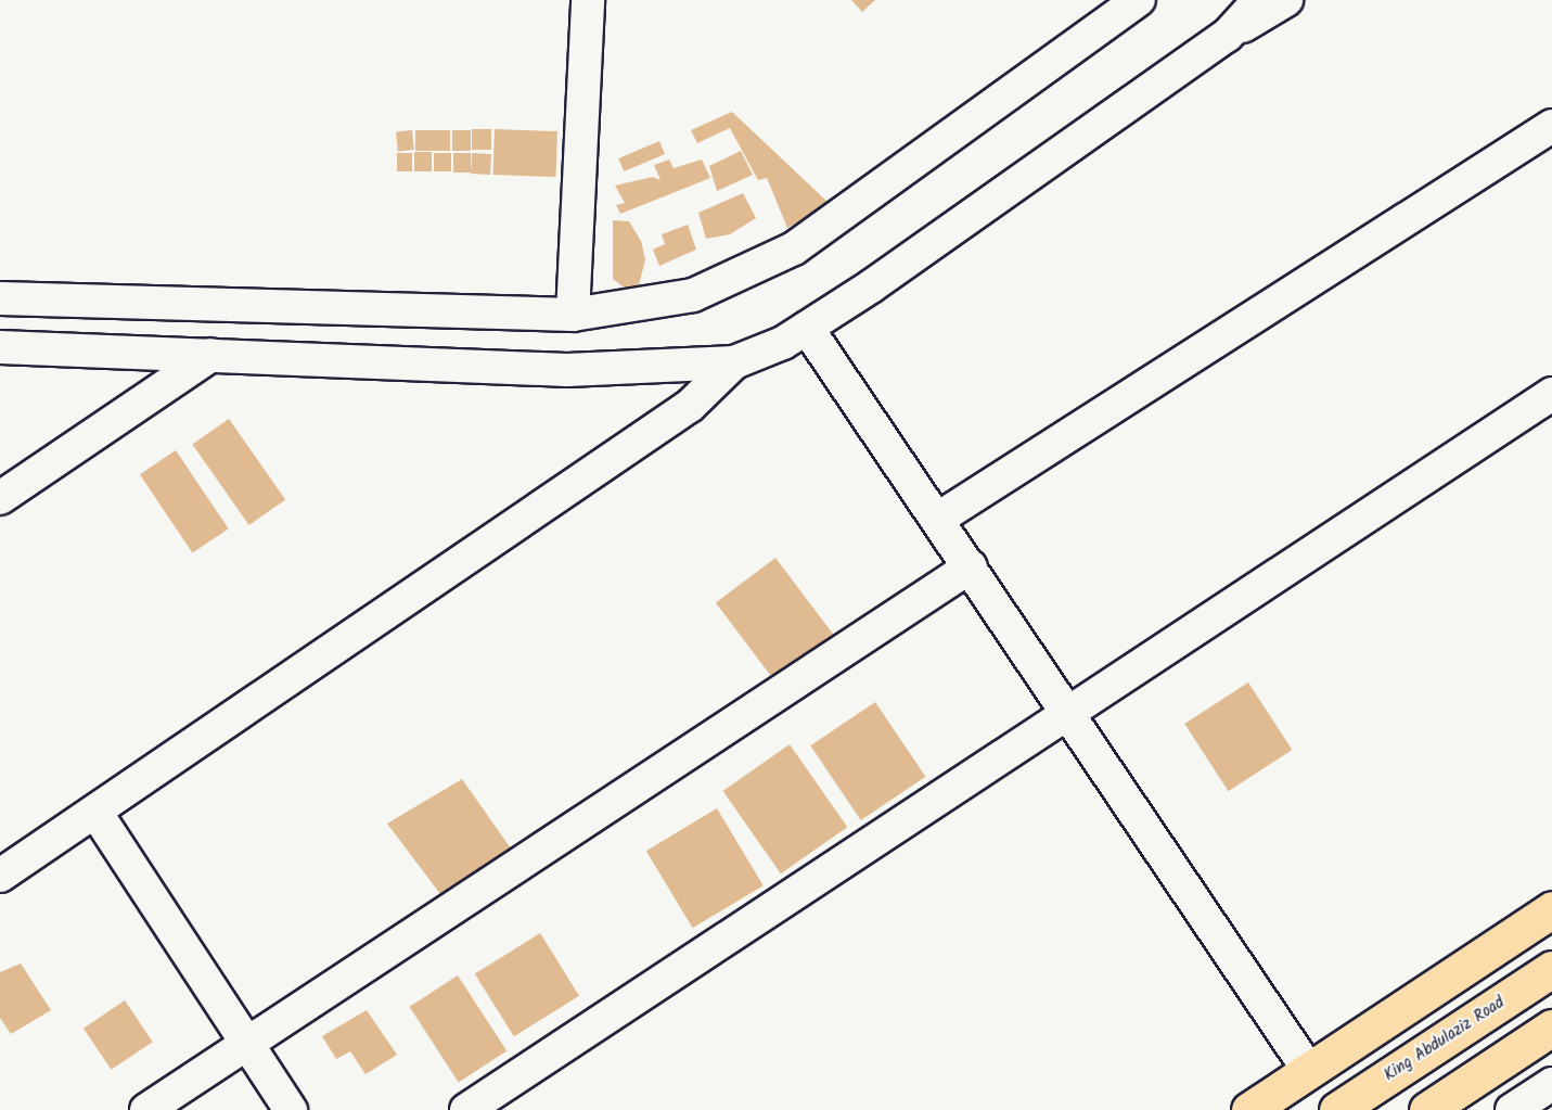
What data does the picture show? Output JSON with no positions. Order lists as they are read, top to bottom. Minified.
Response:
{"streets":{"main road":["King Abdulaziz Road"]}}
